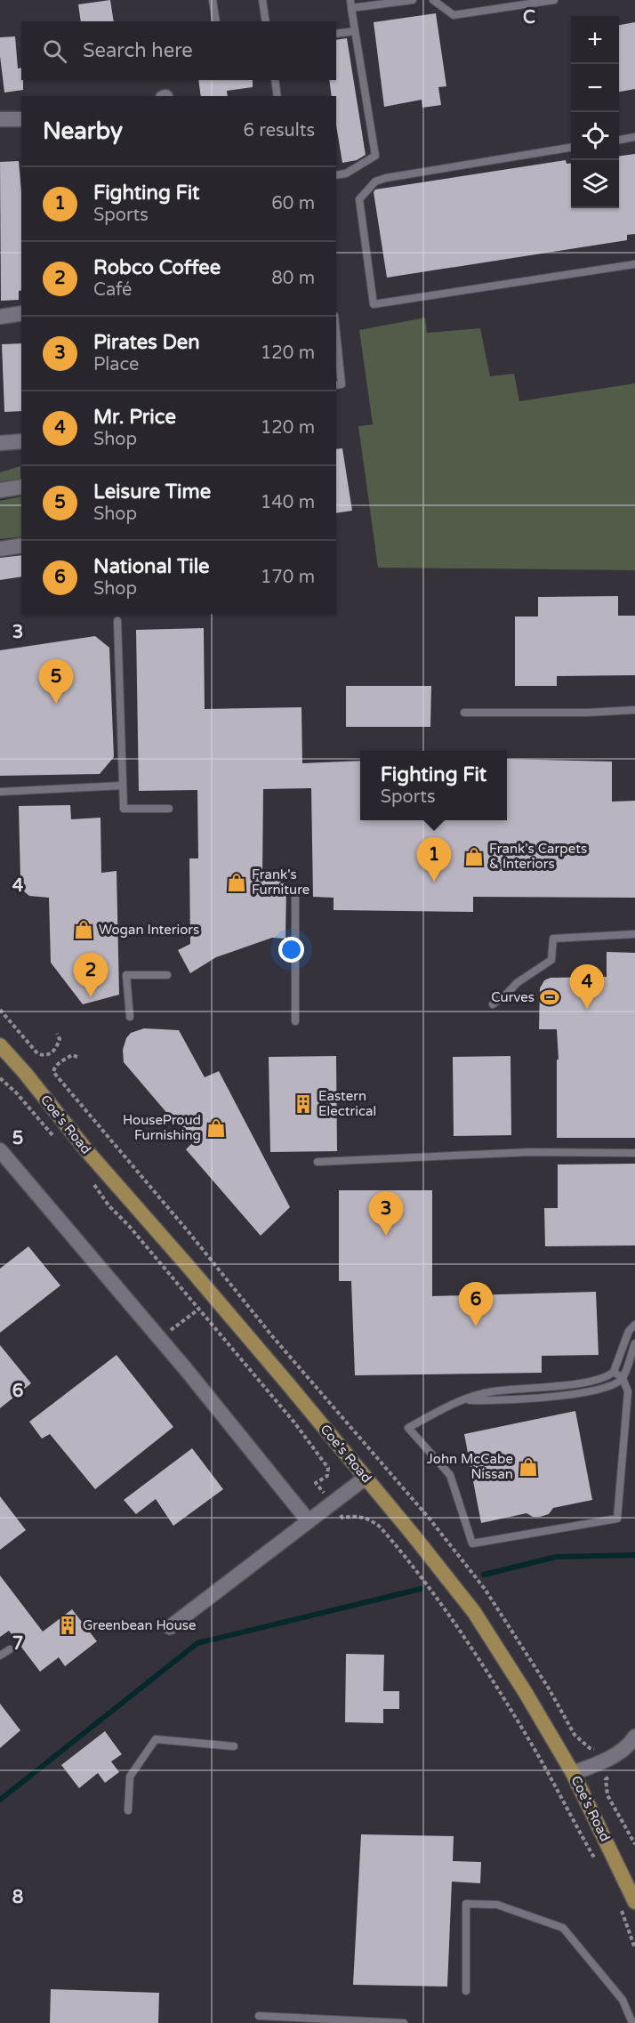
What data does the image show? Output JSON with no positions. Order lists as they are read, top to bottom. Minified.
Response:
{"streets":{"main road":["Coe's Road"]},"places":{"shop":["Frank's Carpets & Interiors","Frank's Furniture","Wogan Interiors","HouseProud Furnishing","John McCabe Nissan"],"sports":["Curves"],"building":["Eastern Electrical","Greenbean House"]},"page":{"map_buttons":["+","−"],"search":"Search here","heading":["Nearby","6 results"],"list":[{"mark":"1","name":"Fighting Fit","note":"Sports","value":"60 m"},{"mark":"2","name":"Robco Coffee","note":"Café","value":"80 m"},{"mark":"3","name":"Pirates Den","note":"Place","value":"120 m"},{"mark":"4","name":"Mr. Price","note":"Shop","value":"120 m"},{"mark":"5","name":"Leisure Time","note":"Shop","value":"140 m"},{"mark":"6","name":"National Tile","note":"Shop","value":"170 m"}],"pins":["5","1","2","4","3","6"],"popup":["Fighting Fit","Sports"]},"grid":{"columns":["C"],"rows":["3","4","5","6","7","8"]}}
